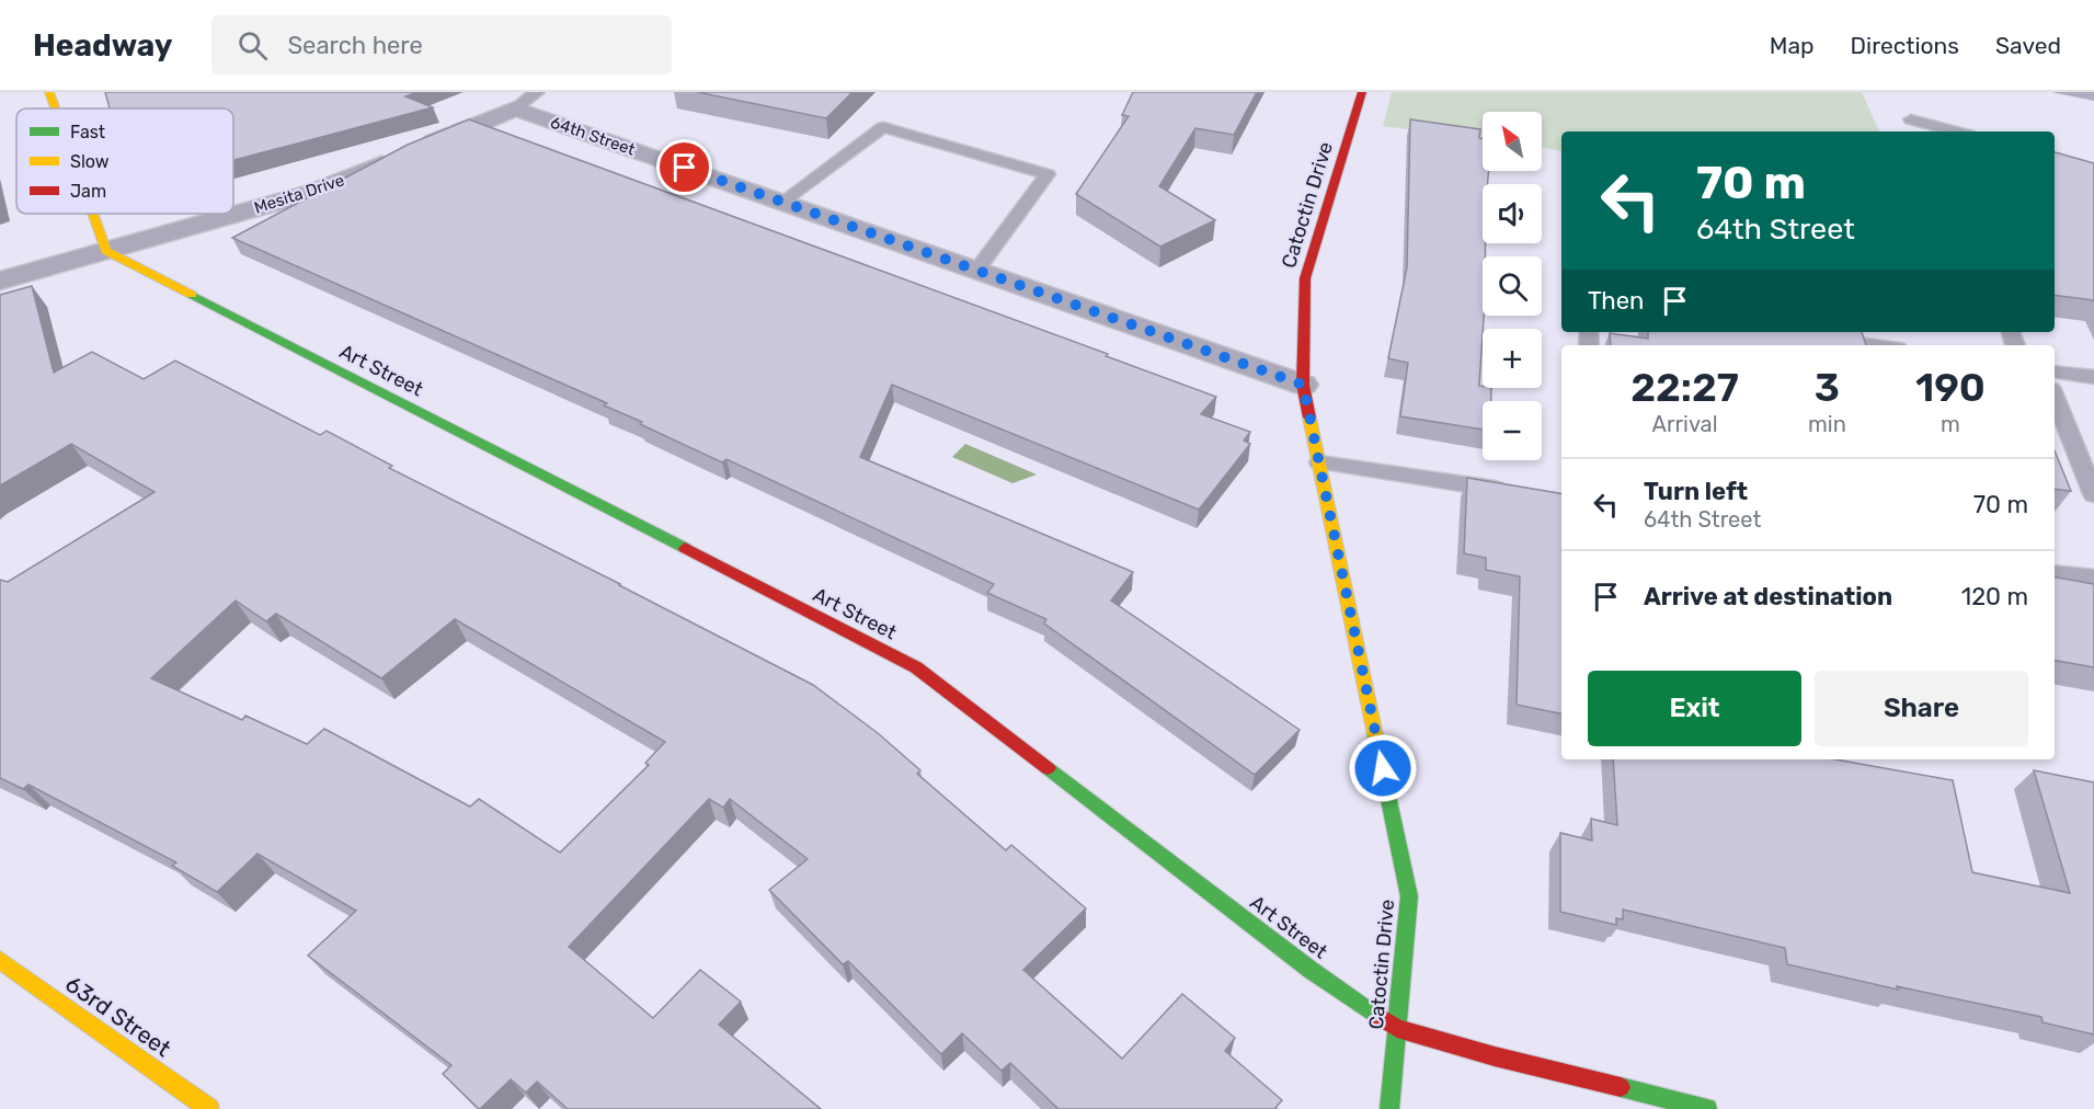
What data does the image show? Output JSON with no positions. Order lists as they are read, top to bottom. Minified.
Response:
{"streets":{"street":["64th Street","Mesita Drive","Catoctin Drive","Art Street","63rd Street"]},"crossings":[["64th Street","Mesita Drive"],["64th Street","Catoctin Drive"],["Mesita Drive","Art Street"],["Catoctin Drive","Art Street"]],"legend":["Fast","Slow","Jam"],"north":"top left","page":{"header":"Headway","search":"Search here","nav":["Map","Directions","Saved"],"map_buttons":["+","−"],"turn":["70 m","64th Street"],"then":"Then","eta":["22:27","Arrival","3","min","190","m"],"list":[{"name":"Turn left","note":"64th Street","value":"70 m"},{"name":"Arrive at destination","value":"120 m"}],"buttons":["Exit","Share"]}}
